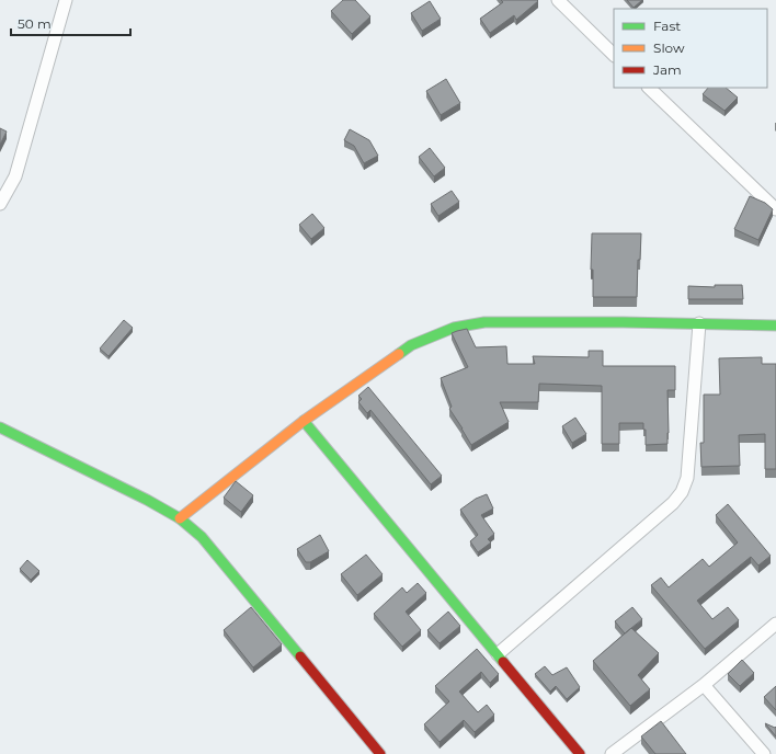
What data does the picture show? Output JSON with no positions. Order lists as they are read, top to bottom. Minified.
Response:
{"legend":["Fast","Slow","Jam"],"scale_bar":"50 m"}
